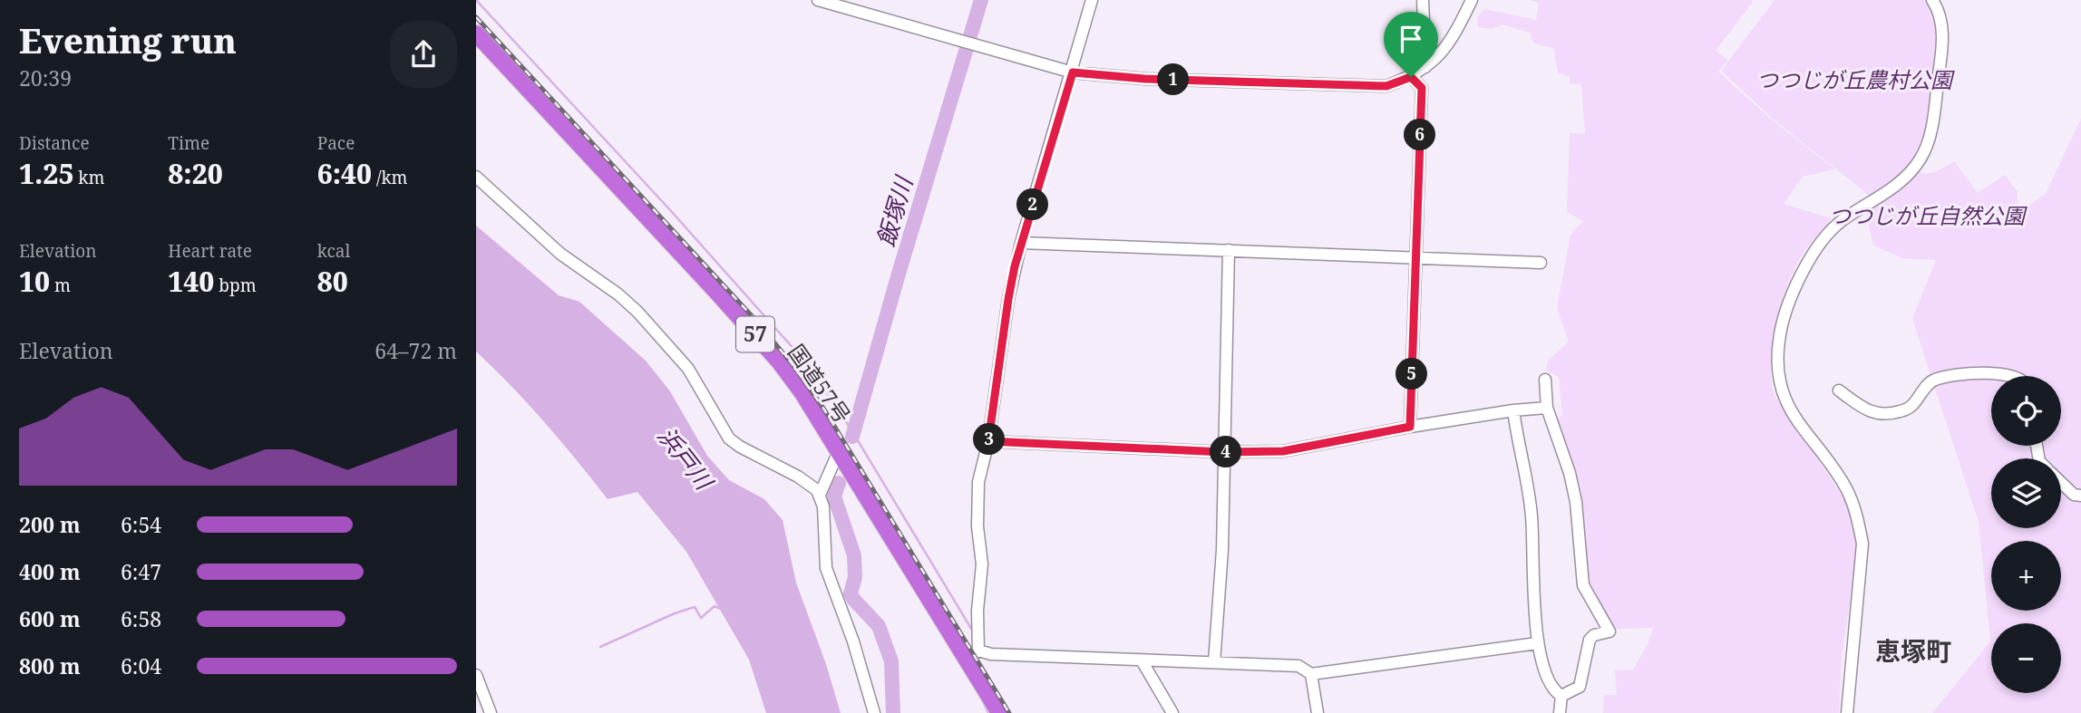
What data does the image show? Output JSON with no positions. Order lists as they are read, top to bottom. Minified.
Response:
{"streets":{"highway":["57","国道57号"]},"districts":["恵塚町"],"water":["飯塚川","浜戸川"],"parks":["つつじが丘農村公園","つつじが丘自然公園"],"page":{"heading":["Evening run","20:39"],"pins":["1","6","2","5","3","4"],"stats":[["Distance","1.25 km"],["Time","8:20"],["Pace","6:40 /km"],["Elevation","10 m"],["Heart rate","140 bpm"],["kcal","80"]],"chart":["Elevation","64–72 m"],"map_buttons":["+","−"],"list":[{"name":"200 m","note":"6:54"},{"name":"400 m","note":"6:47"},{"name":"600 m","note":"6:58"},{"name":"800 m","note":"6:04"}]}}
